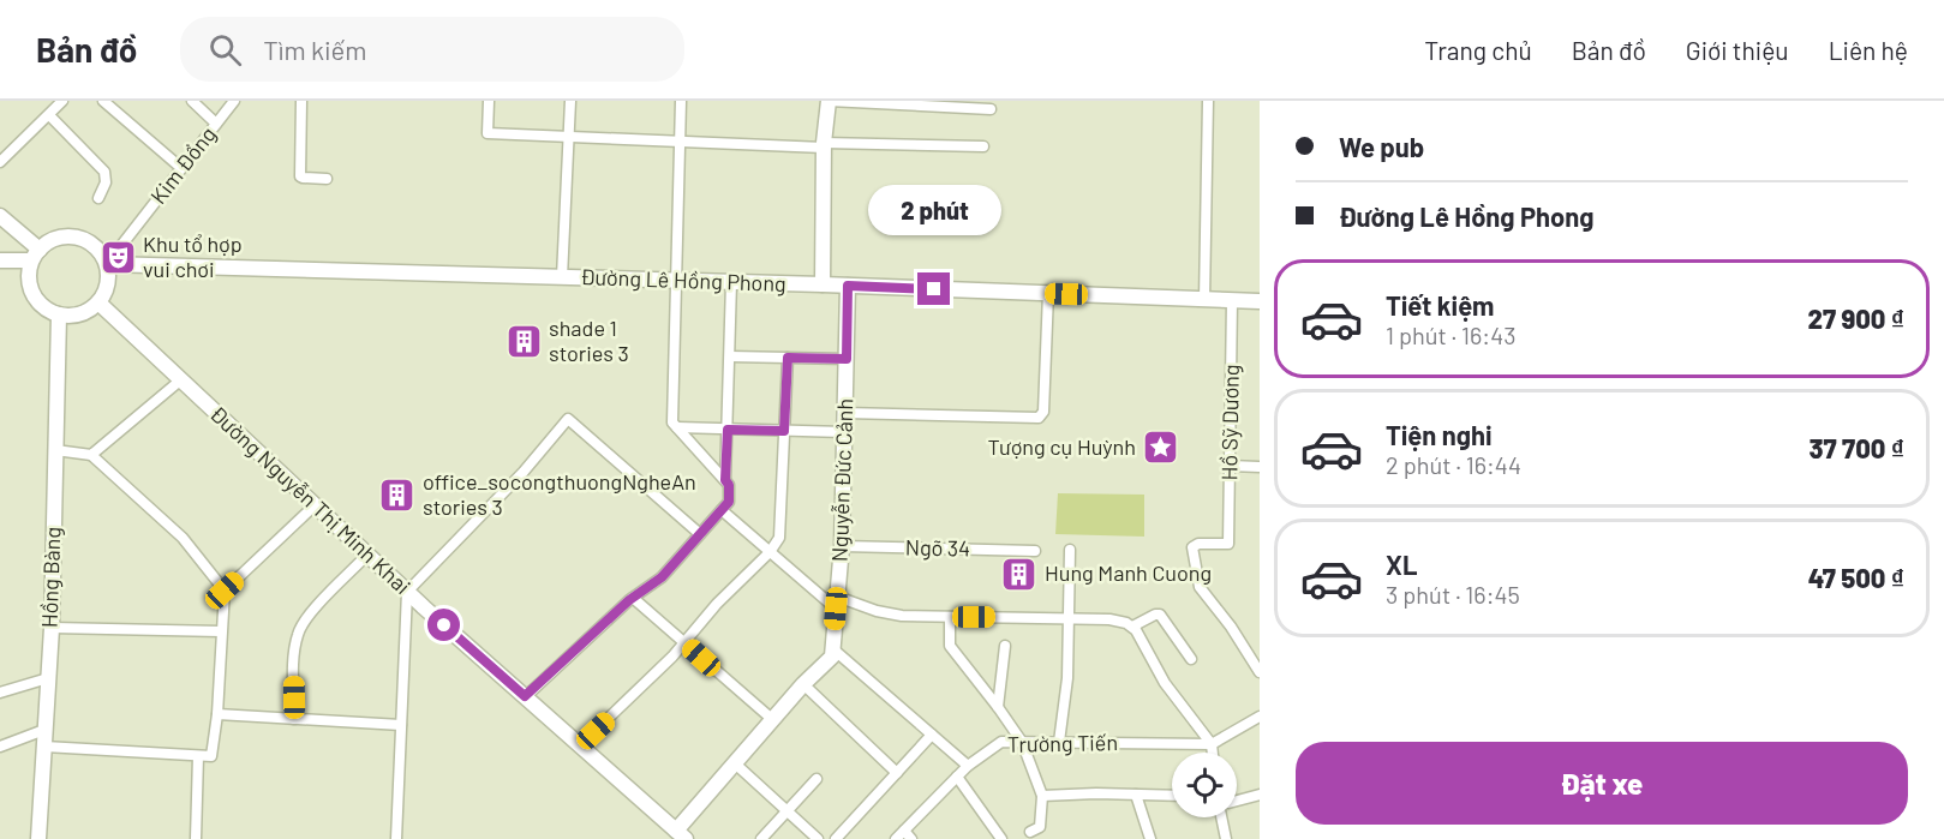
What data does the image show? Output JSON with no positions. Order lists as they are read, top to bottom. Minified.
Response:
{"streets":{"main road":["Đường Lê Hồng Phong","Nguyễn Đức Cảnh","Đường Nguyễn Thị Minh Khai","Hồng Bàng"],"street":["Kim Đồng","Hồ Sỹ Dương","Ngõ 34","Trường Tiến"]},"crossings":[["Kim Đồng","Đường Lê Hồng Phong"],["Kim Đồng","Đường Nguyễn Thị Minh Khai"],["Kim Đồng","Hồng Bàng"],["Đường Lê Hồng Phong","Hồ Sỹ Dương"],["Đường Lê Hồng Phong","Nguyễn Đức Cảnh"],["Đường Lê Hồng Phong","Đường Nguyễn Thị Minh Khai"],["Đường Lê Hồng Phong","Hồng Bàng"],["Nguyễn Đức Cảnh","Ngõ 34"],["Đường Nguyễn Thị Minh Khai","Hồng Bàng"]],"places":{"theatre":["Khu tổ hợp vui chơi"],"building":["shade 1 stories 3","office_socongthuongNgheAn stories 3","Hung Manh Cuong"],"place":["Tượng cụ Huỳnh"]},"page":{"header":"Bản đồ","search":"Tìm kiếm","nav":["Trang chủ","Bản đồ","Giới thiệu","Liên hệ"],"banner":["We pub","Đường Lê Hồng Phong"],"bubble":"2 phút","list":[{"name":"Tiết kiệm","note":"1 phút · 16:43","value":"27 900 ₫"},{"name":"Tiện nghi","note":"2 phút · 16:44","value":"37 700 ₫"},{"name":"XL","note":"3 phút · 16:45","value":"47 500 ₫"}],"buttons":"Đặt xe"}}
